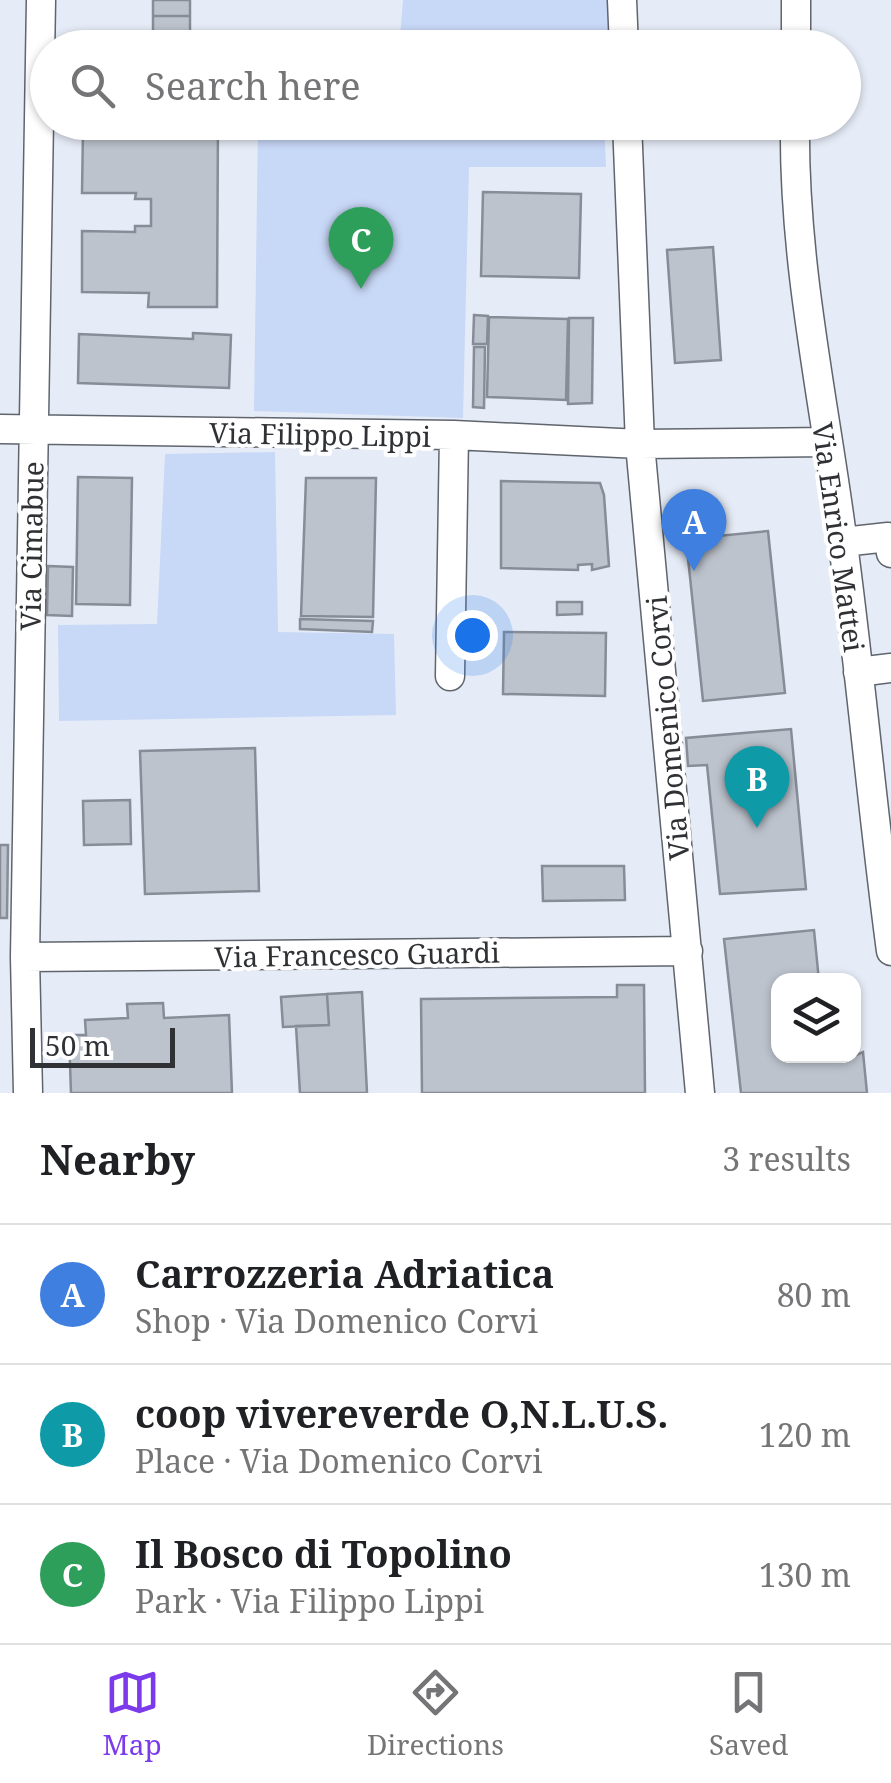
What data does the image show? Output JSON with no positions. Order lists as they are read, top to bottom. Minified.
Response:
{"streets":{"street":["Via Filippo Lippi","Via Enrico Mattei","Via Cimabue","Via Domenico Corvi","Via Francesco Guardi"]},"crossings":[["Via Filippo Lippi","Via Enrico Mattei"],["Via Filippo Lippi","Via Cimabue"],["Via Filippo Lippi","Via Domenico Corvi"],["Via Cimabue","Via Francesco Guardi"],["Via Domenico Corvi","Via Francesco Guardi"]],"scale_bar":"50 m","page":{"search":"Search here","pins":["C","A","B"],"scale":"50 m","heading":["Nearby","3 results"],"list":[{"mark":"A","name":"Carrozzeria Adriatica","note":"Shop · Via Domenico Corvi","value":"80 m"},{"mark":"B","name":"coop vivereverde O,N.L.U.S.","note":"Place · Via Domenico Corvi","value":"120 m"},{"mark":"C","name":"Il Bosco di Topolino","note":"Park · Via Filippo Lippi","value":"130 m"}],"nav":["Map","Directions","Saved"]}}
